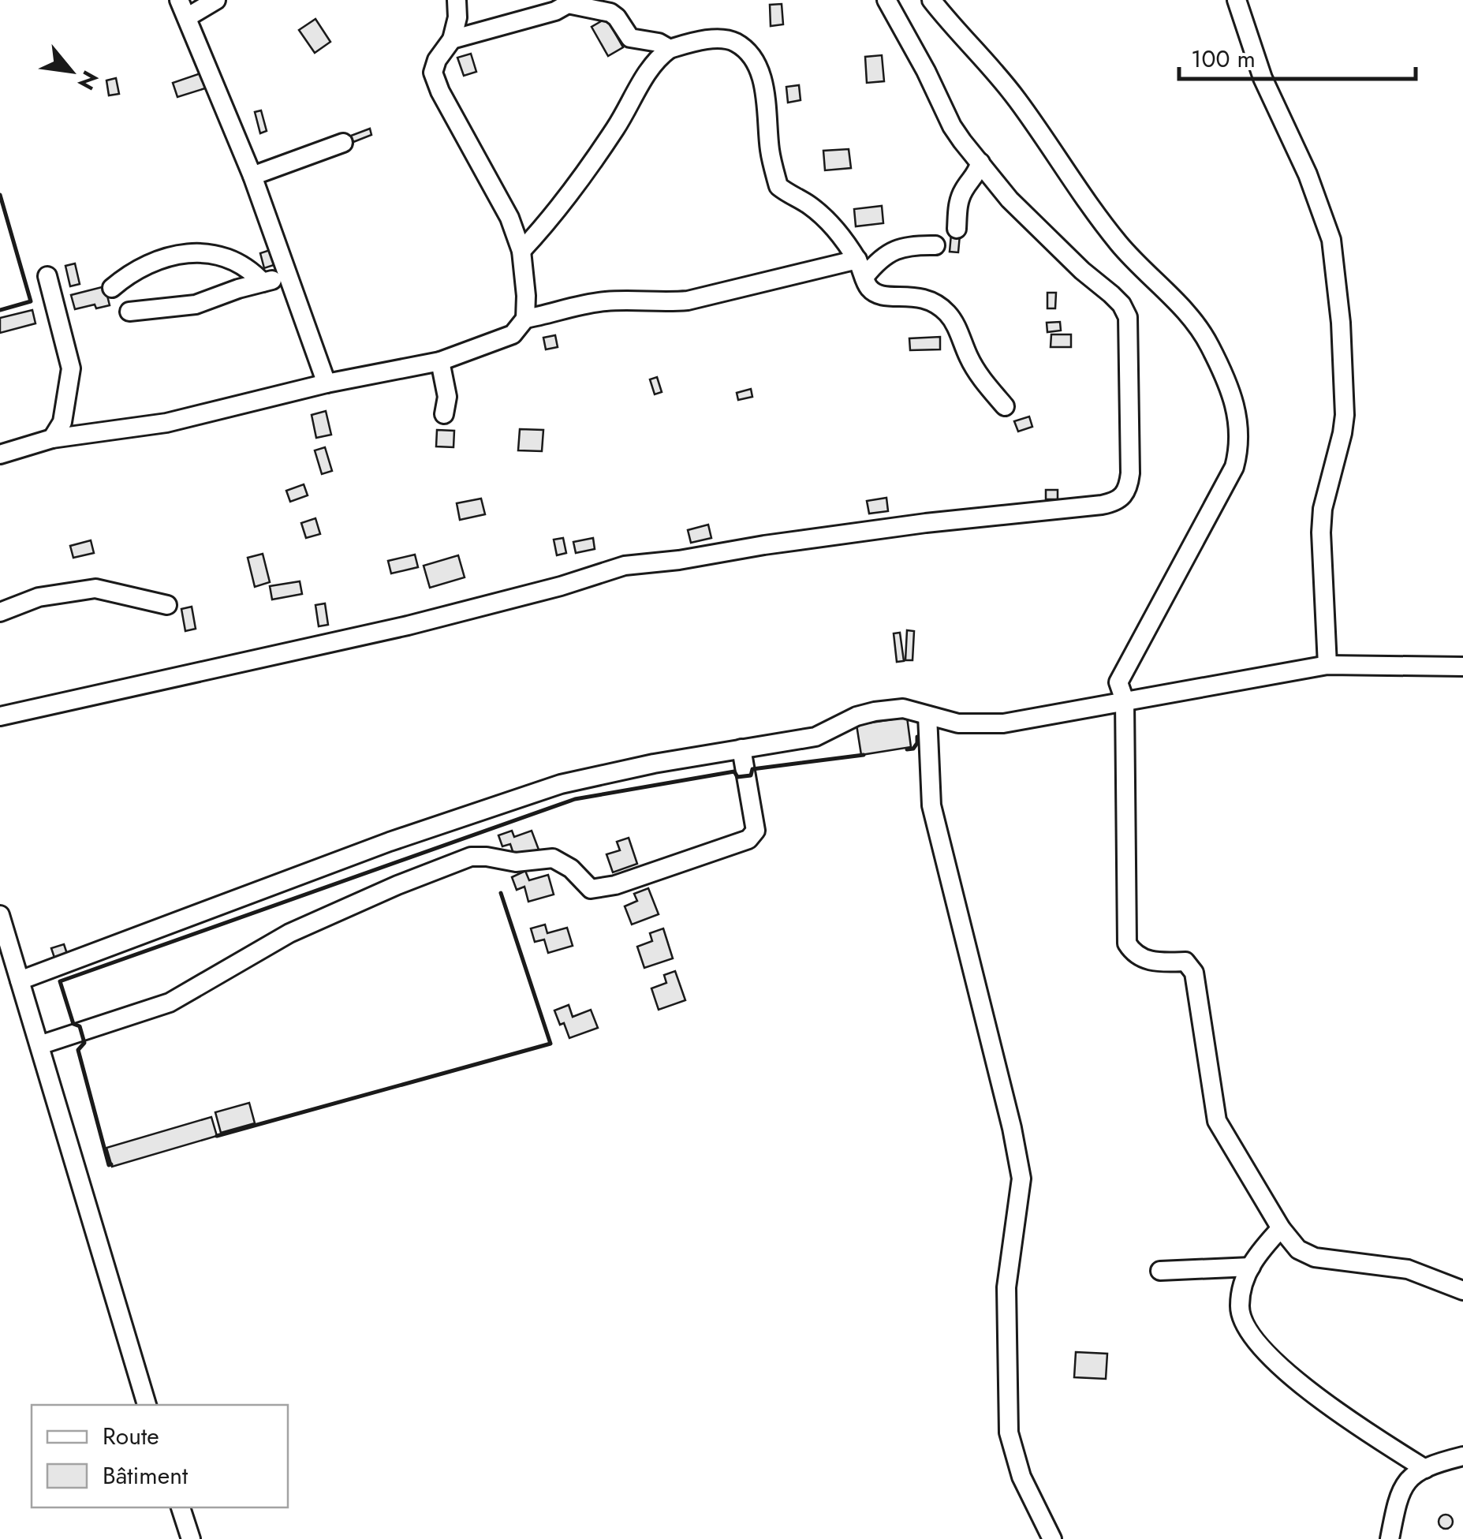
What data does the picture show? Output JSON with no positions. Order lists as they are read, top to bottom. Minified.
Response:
{"legend":["Route","Bâtiment"],"scale_bar":"100 m","north":"bottom right"}
